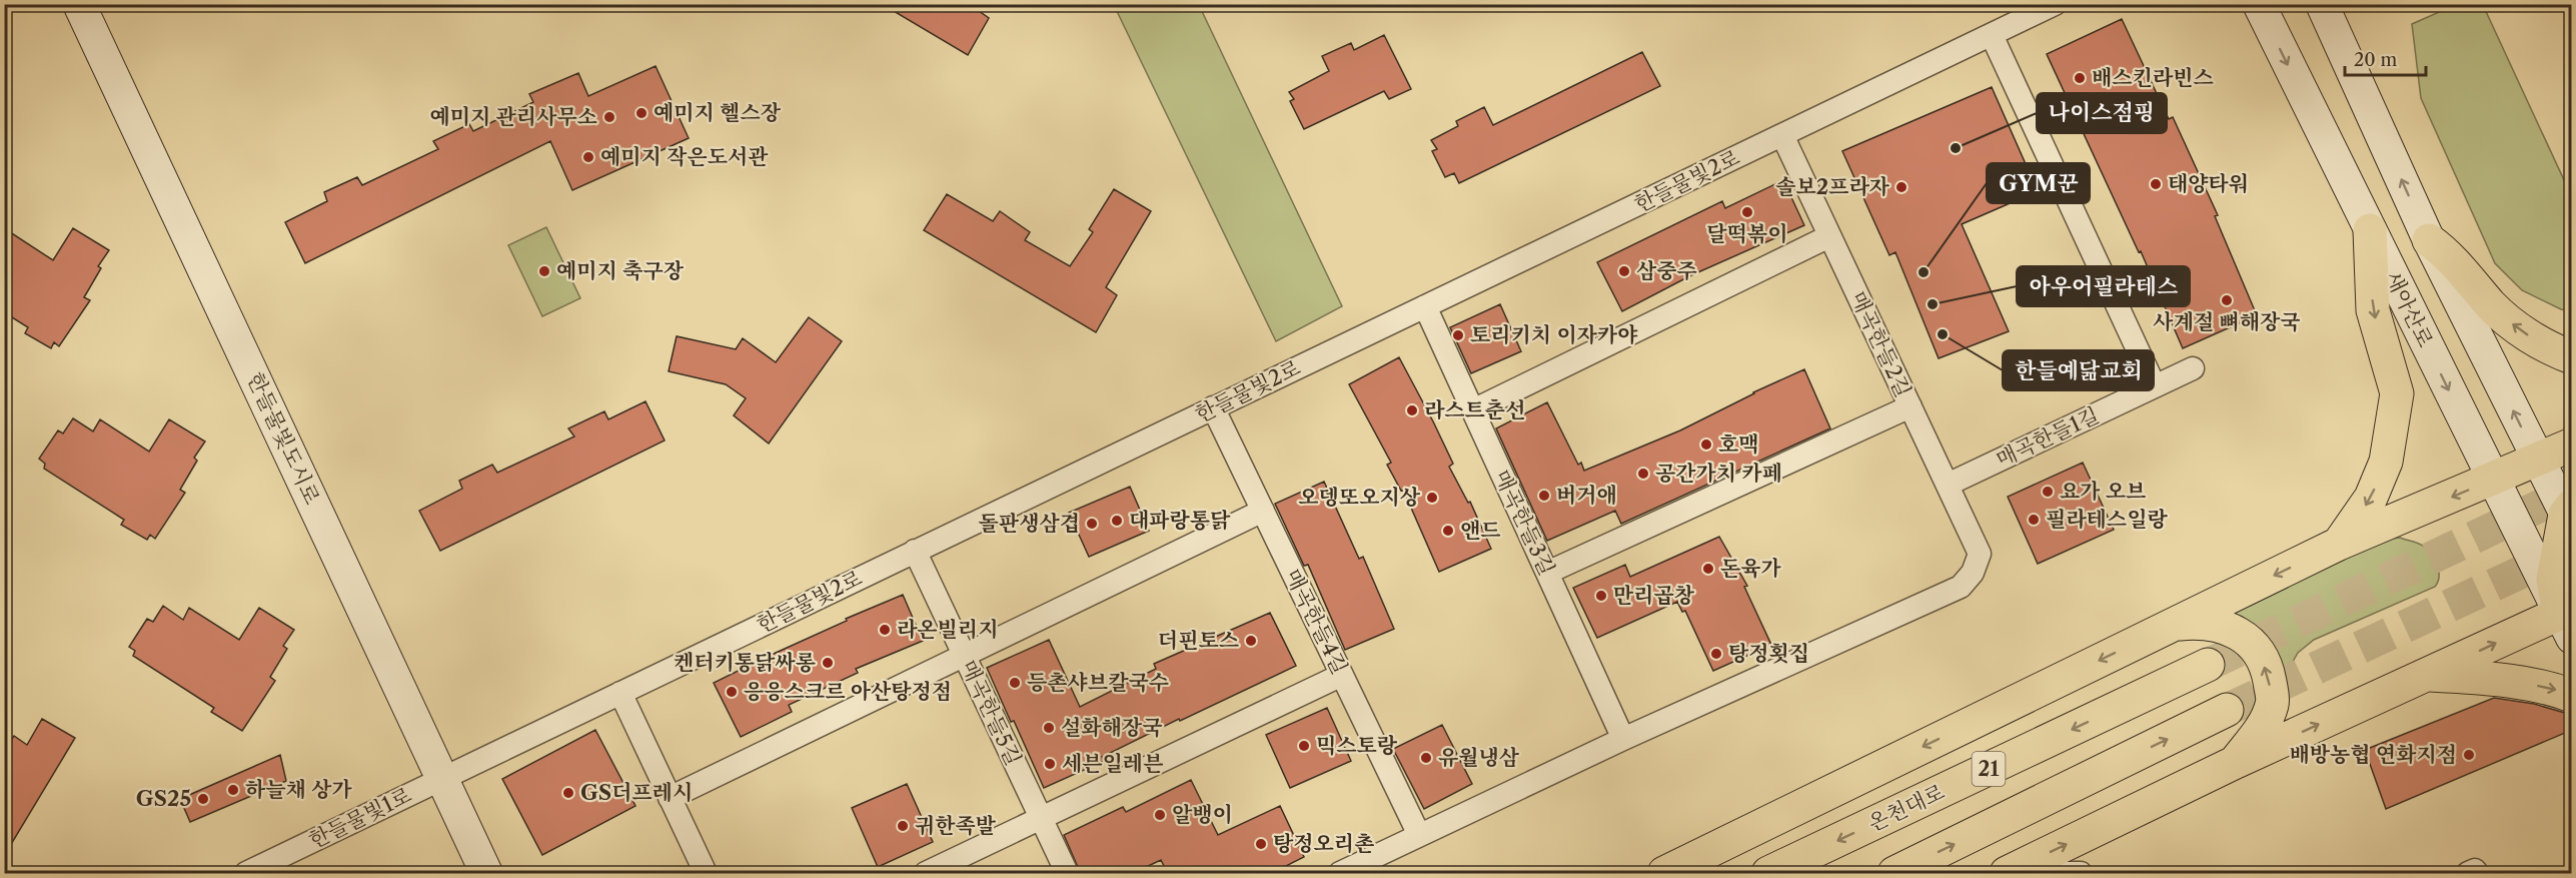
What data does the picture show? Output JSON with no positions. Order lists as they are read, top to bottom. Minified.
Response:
{"streets":{"highway":["21","온천대로"],"main road":["새아산로","한들물빛도시로"],"street":["한들물빛2로","매곡한들2길","매곡한들1길","매곡한들3길","매곡한들4길","매곡한들5길","한들물빛1로"]},"crossings":[["한들물빛2로","매곡한들2길"],["한들물빛2로","한들물빛도시로"],["한들물빛2로","매곡한들3길"],["한들물빛2로","매곡한들4길"],["한들물빛2로","매곡한들5길"],["한들물빛2로","한들물빛1로"],["매곡한들2길","매곡한들1길"],["매곡한들2길","매곡한들3길"],["한들물빛도시로","한들물빛1로"]],"places":["배스킨라빈스","예미지 헬스장","예미지 관리사무소","나이스점핑","예미지 작은도서관","태양타워","솔보2프라자","달떡볶이","예미지 축구장","삼중주","GYM꾼","사계절 뼈해장국","아우어필라테스","한들예닮교회","토리키치 이자카야","라스트춘선","호맥","공간가치 카페","요가 오브","버거애","오뎅또오지상","필라테스일랑","대파랑통닭","돌판생삼겹","앤드","돈육가","만리곱창","라온빌리지","더핀토스","탕정횟집","켄터키통닭싸롱","등촌샤브칼국수","응응스크르 아산탕정점","설화해장국","믹스토랑","배방농협 연화지점","유월냉삼","세븐일레븐","하늘채 상가","GS더프레시","GS25","알뱅이","귀한족발","탕정오리촌"],"scale_bar":"20 m"}
